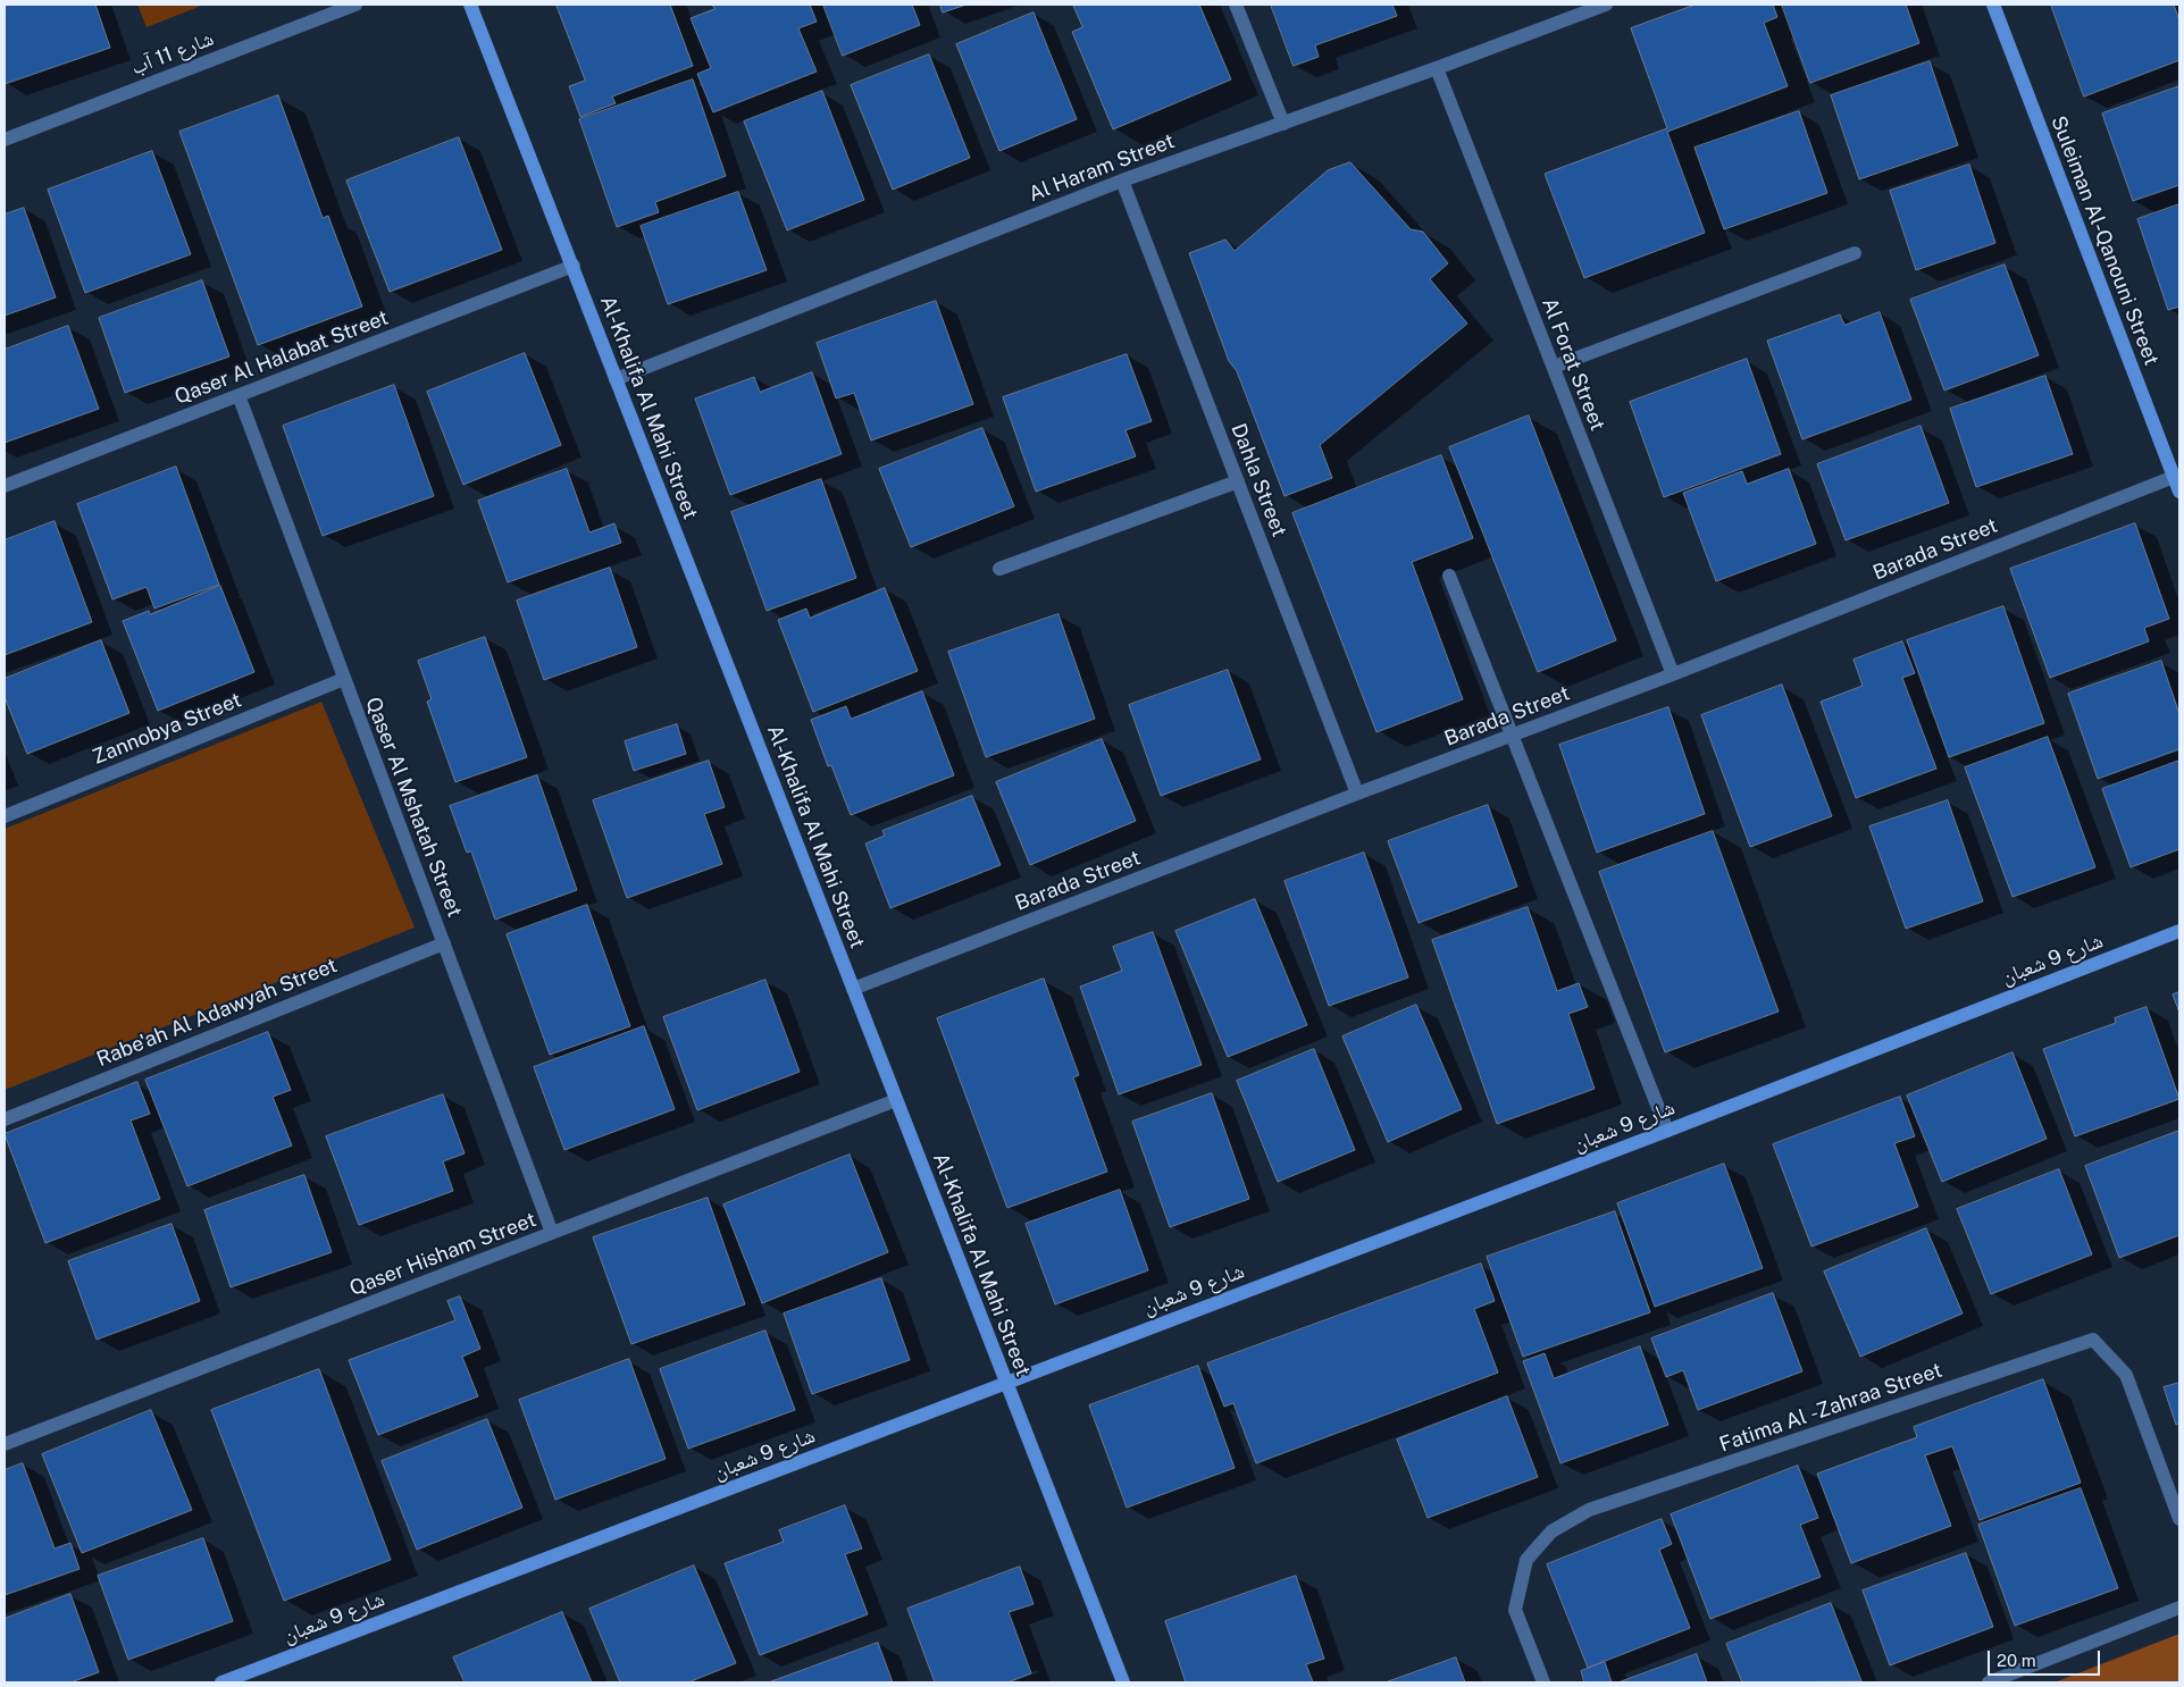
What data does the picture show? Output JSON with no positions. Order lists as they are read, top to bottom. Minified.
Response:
{"streets":{"street":["شارع 11 آب","Al Haram Street","Suleiman Al-Qanouni Street","Qaser Al Halabat Street","Al Forat Street","Al-Khalifa Al Mahi Street","Dahla Street","Barada Street","Zannobya Street","Qaser Al Mshatah Street","شارع 9 شعبان","Rabe'ah Al Adawyah Street","Qaser Hisham Street","Fatima Al -Zahraa Street"]},"crossings":[["Al Haram Street","Al Forat Street"],["Al Haram Street","Al-Khalifa Al Mahi Street"],["Al Haram Street","Dahla Street"],["Suleiman Al-Qanouni Street","Barada Street"],["Qaser Al Halabat Street","Al-Khalifa Al Mahi Street"],["Qaser Al Halabat Street","Qaser Al Mshatah Street"],["Al Forat Street","Barada Street"],["Al-Khalifa Al Mahi Street","Barada Street"],["Al-Khalifa Al Mahi Street","شارع 9 شعبان"],["Al-Khalifa Al Mahi Street","Qaser Hisham Street"],["Dahla Street","Barada Street"],["Zannobya Street","Qaser Al Mshatah Street"],["Qaser Al Mshatah Street","Rabe'ah Al Adawyah Street"],["Qaser Al Mshatah Street","Qaser Hisham Street"]],"scale_bar":"20 m"}
